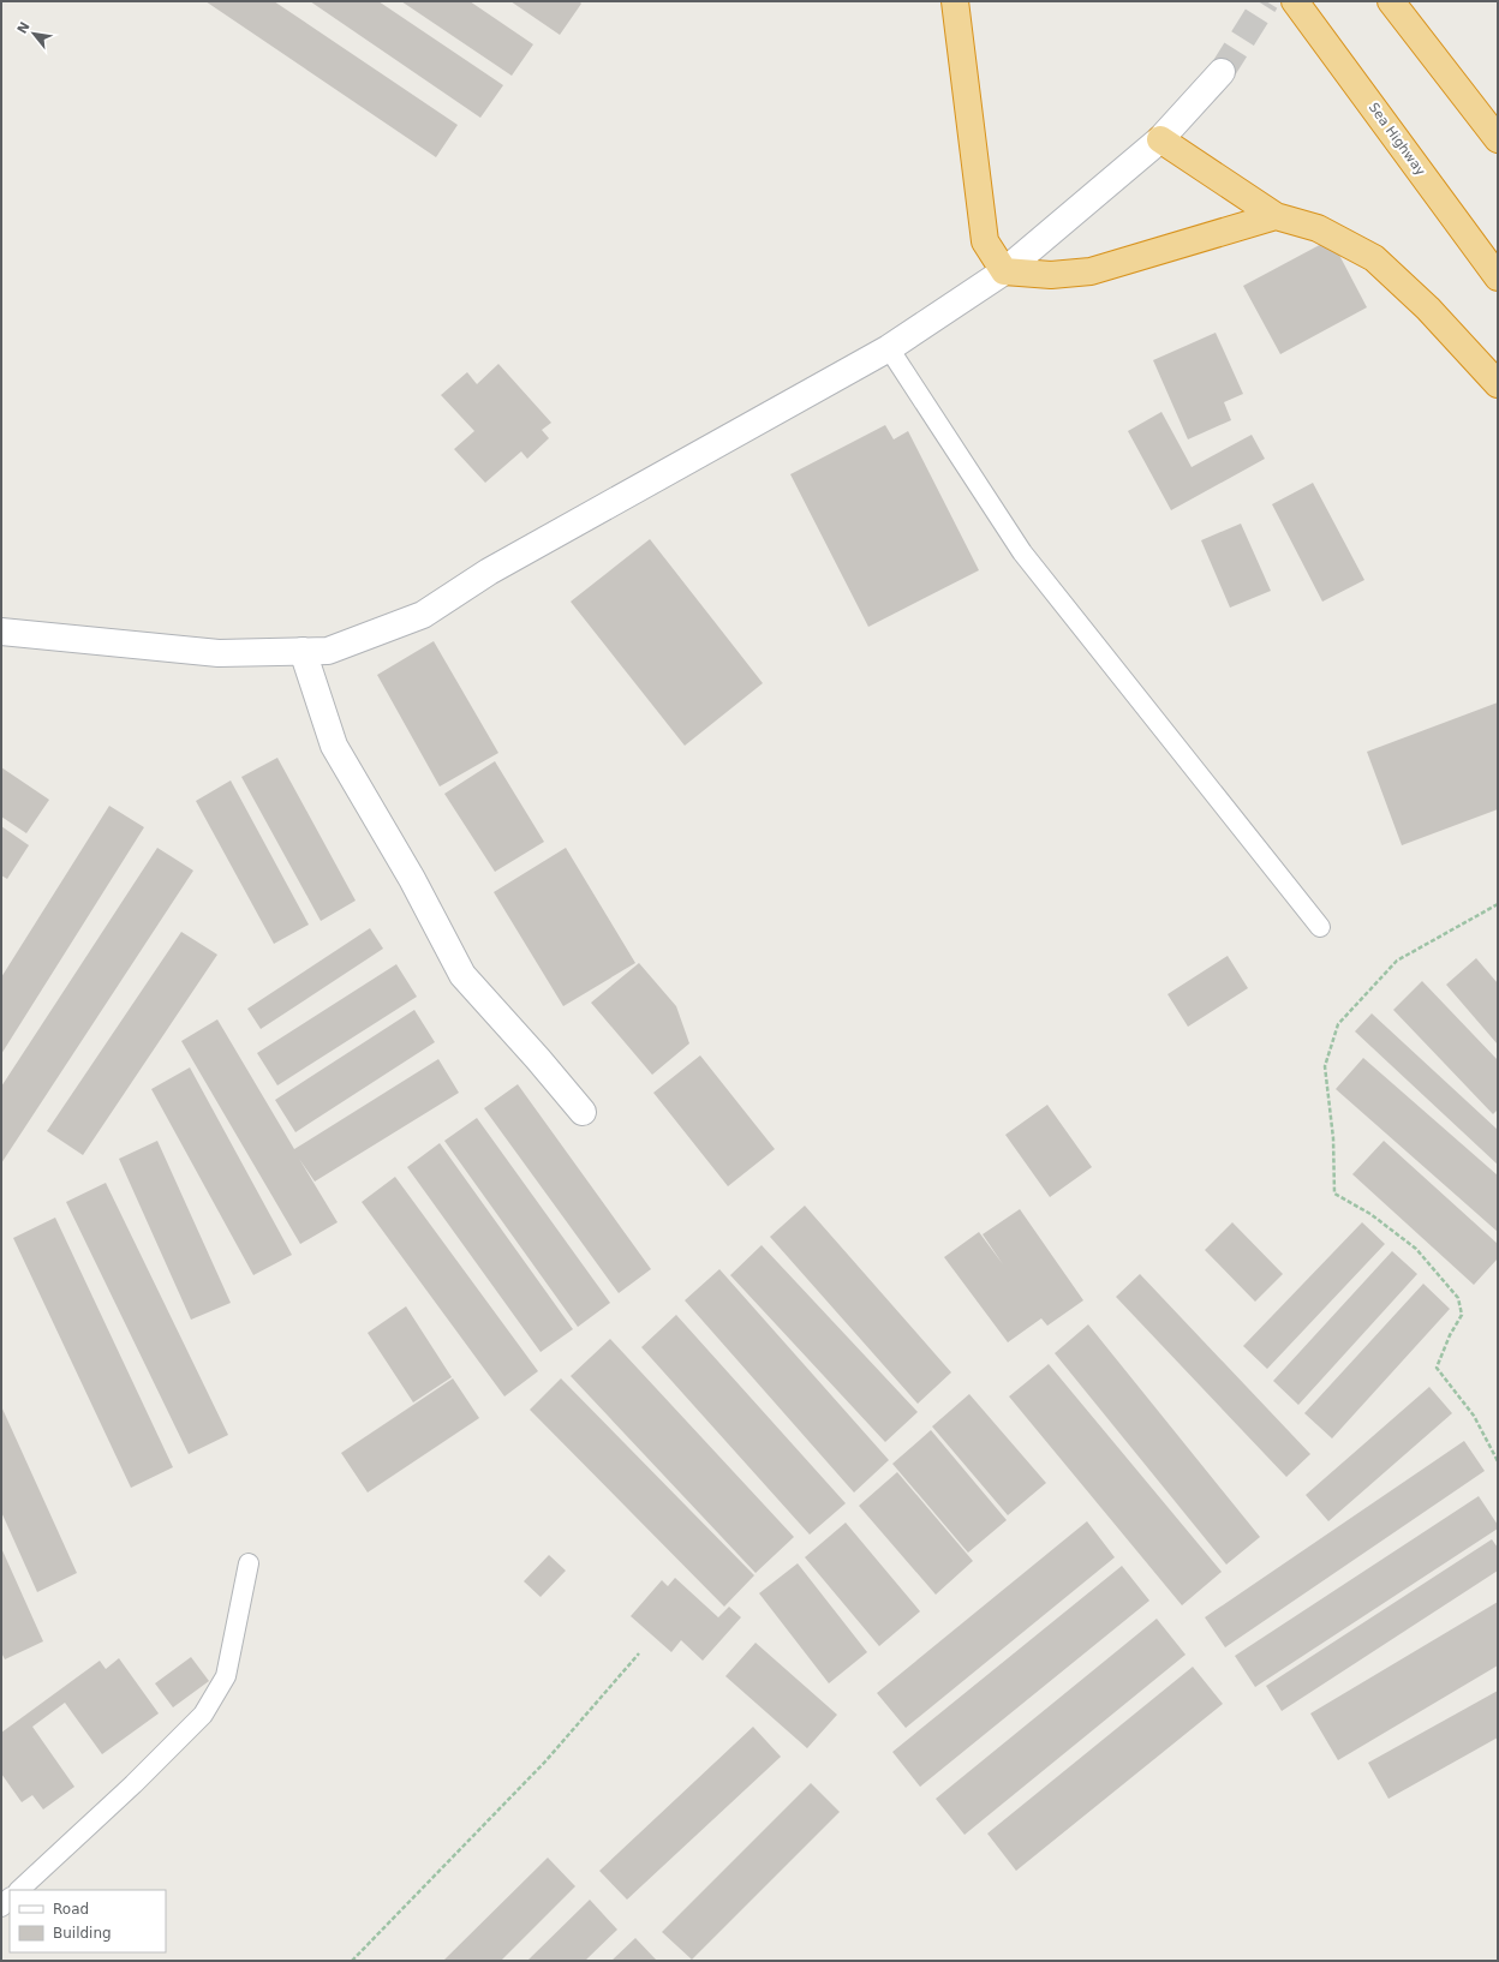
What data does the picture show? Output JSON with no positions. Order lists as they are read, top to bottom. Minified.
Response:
{"streets":{"highway":["Sea Highway"]},"legend":["Road","Building"],"north":"top left"}
